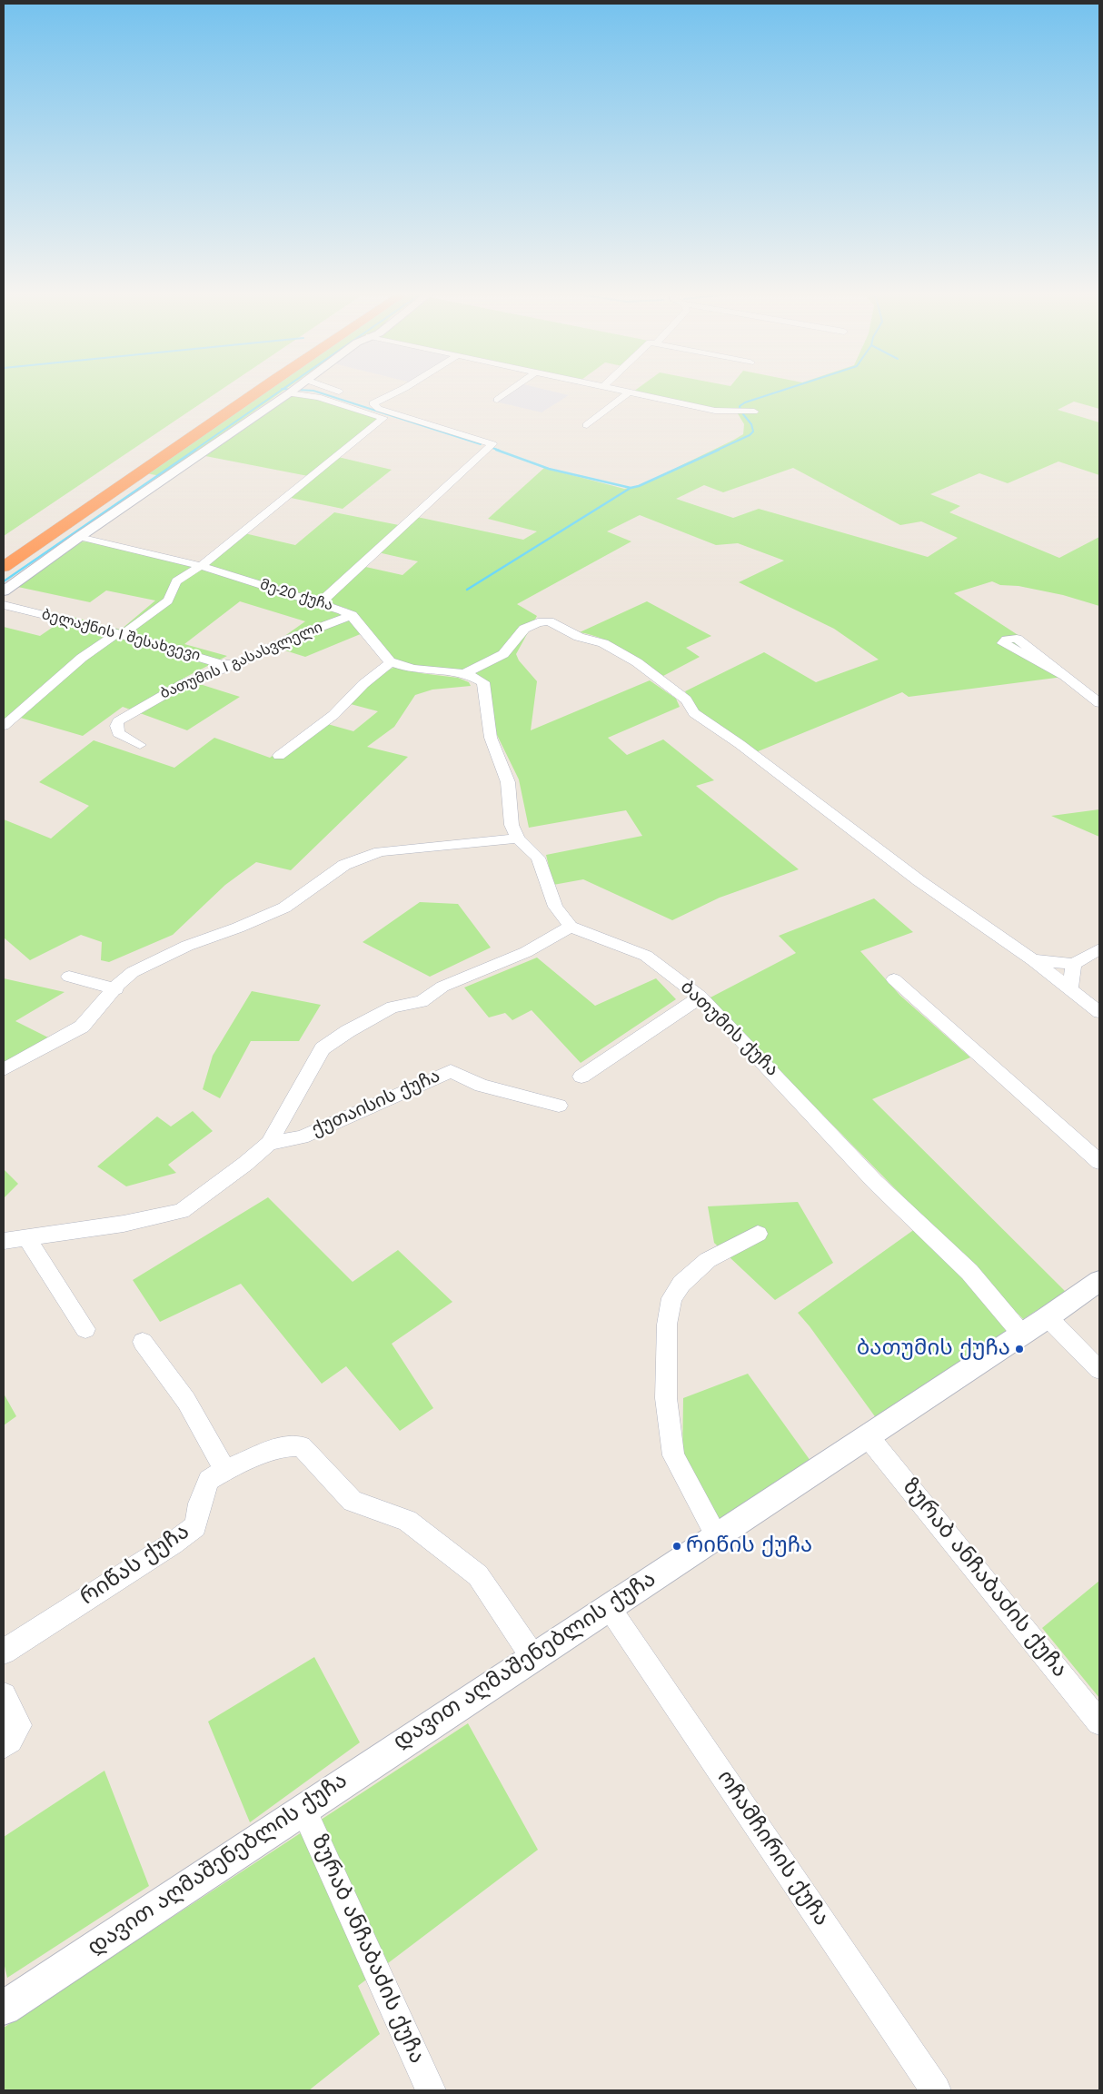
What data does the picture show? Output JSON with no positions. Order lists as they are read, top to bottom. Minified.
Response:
{"streets":{"street":["მე-20 ქუჩა","ბელაქნის I შესახვევი","ბათუმის I გასასვლელი","ბათუმის ქუჩა","ქუთაისის ქუჩა","რიწას ქუჩა","ზურაბ ანჩაბაძის ქუჩა","დავით აღმაშენებლის ქუჩა","ოჩამჩირის ქუჩა"]},"crossings":[["მე-20 ქუჩა","ბათუმის I გასასვლელი"],["ბელაქნის I შესახვევი","ბათუმის I გასასვლელი"],["ბათუმის ქუჩა","დავით აღმაშენებლის ქუჩა"],["რიწას ქუჩა","დავით აღმაშენებლის ქუჩა"],["ზურაბ ანჩაბაძის ქუჩა","დავით აღმაშენებლის ქუჩა"],["დავით აღმაშენებლის ქუჩა","ოჩამჩირის ქუჩა"]],"places":["ბათუმის ქუჩა","რიწის ქუჩა"]}
